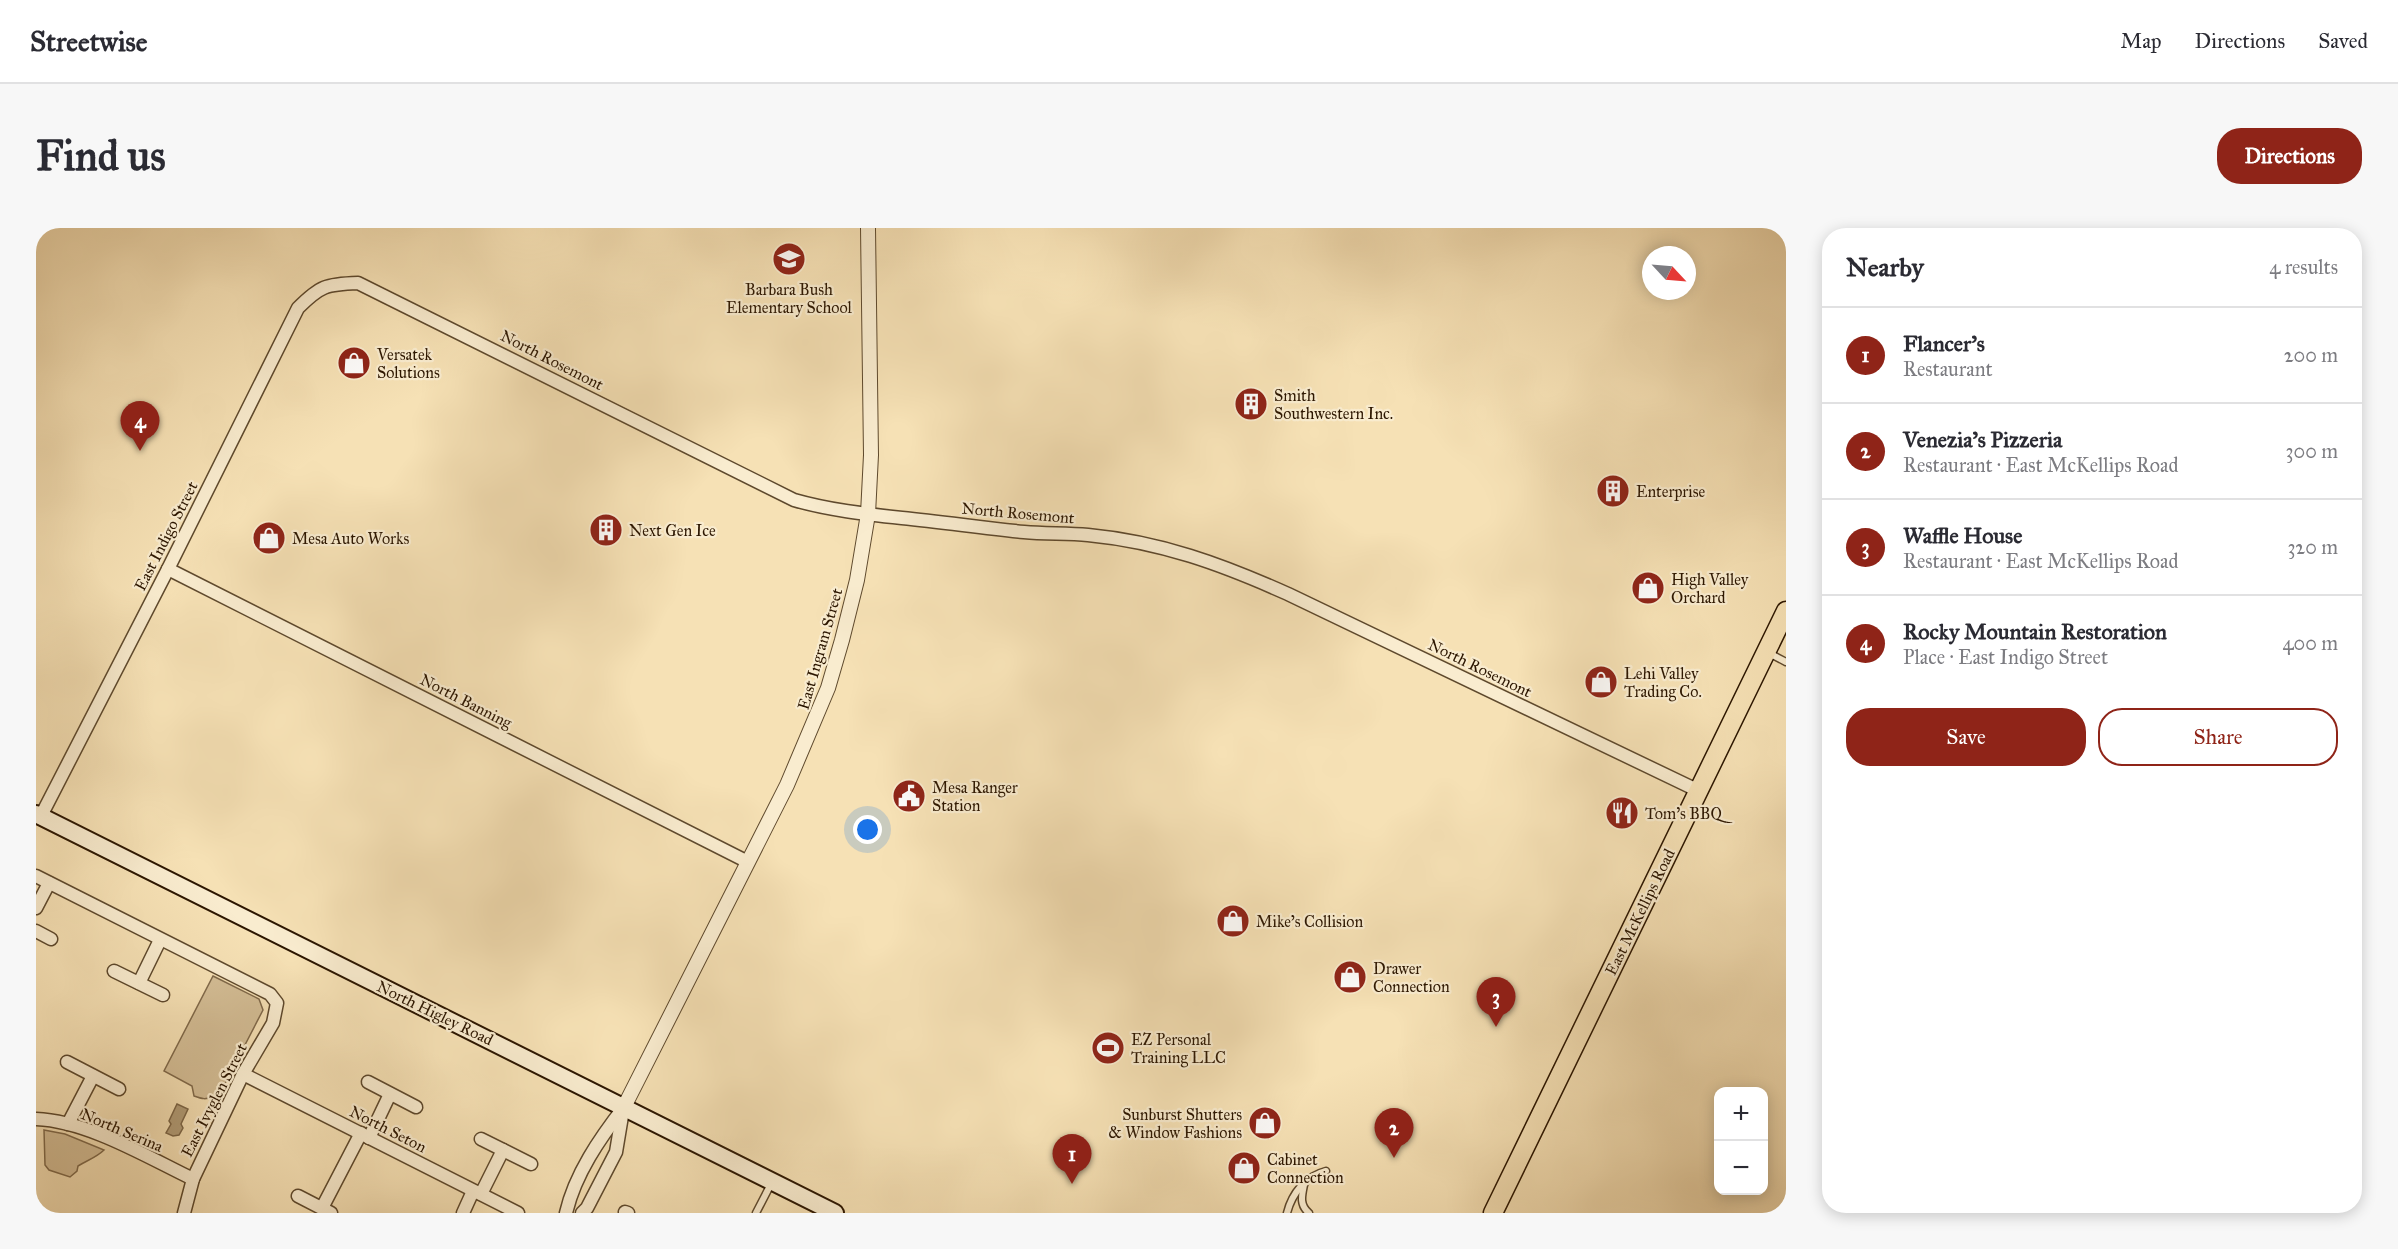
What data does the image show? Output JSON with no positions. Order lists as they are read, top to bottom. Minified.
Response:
{"streets":{"main road":["East McKellips Road","North Higley Road"],"street":["North Rosemont","East Indigo Street","East Ingram Street","North Banning","East Ivyglen Street","North Seton","North Serina"]},"crossings":[["North Rosemont","East Indigo Street"],["North Rosemont","East Ingram Street"],["North Rosemont","East McKellips Road"],["East Indigo Street","North Banning"],["East Indigo Street","North Higley Road"],["East Ingram Street","North Banning"],["East Ingram Street","North Higley Road"],["East Ivyglen Street","North Seton"],["East Ivyglen Street","North Serina"]],"places":{"school or university":["Barbara Bush Elementary School"],"shop":["Versatek Solutions","Mesa Auto Works","High Valley Orchard","Lehi Valley Trading Co.","Mike's Collision","Drawer Connection","Sunburst Shutters & Window Fashions","Cabinet Connection"],"building":["Smith Southwestern Inc.","Enterprise","Next Gen Ice"],"public building":["Mesa Ranger Station"],"restaurant":["Tom's BBQ"],"sports":["EZ Personal Training LLC"]},"north":"bottom right","page":{"header":"Streetwise","nav":["Map","Directions","Saved"],"buttons":["Directions",["Save","Share"]],"title":"Find us","heading":["Nearby","4 results"],"list":[{"mark":"1","name":"Flancer's","note":"Restaurant","value":"200 m"},{"mark":"2","name":"Venezia's Pizzeria","note":"Restaurant · East McKellips Road","value":"300 m"},{"mark":"3","name":"Waffle House","note":"Restaurant · East McKellips Road","value":"320 m"},{"mark":"4","name":"Rocky Mountain Restoration","note":"Place · East Indigo Street","value":"400 m"}],"pins":["4","3","2","1"],"map_buttons":["+","−"]}}
